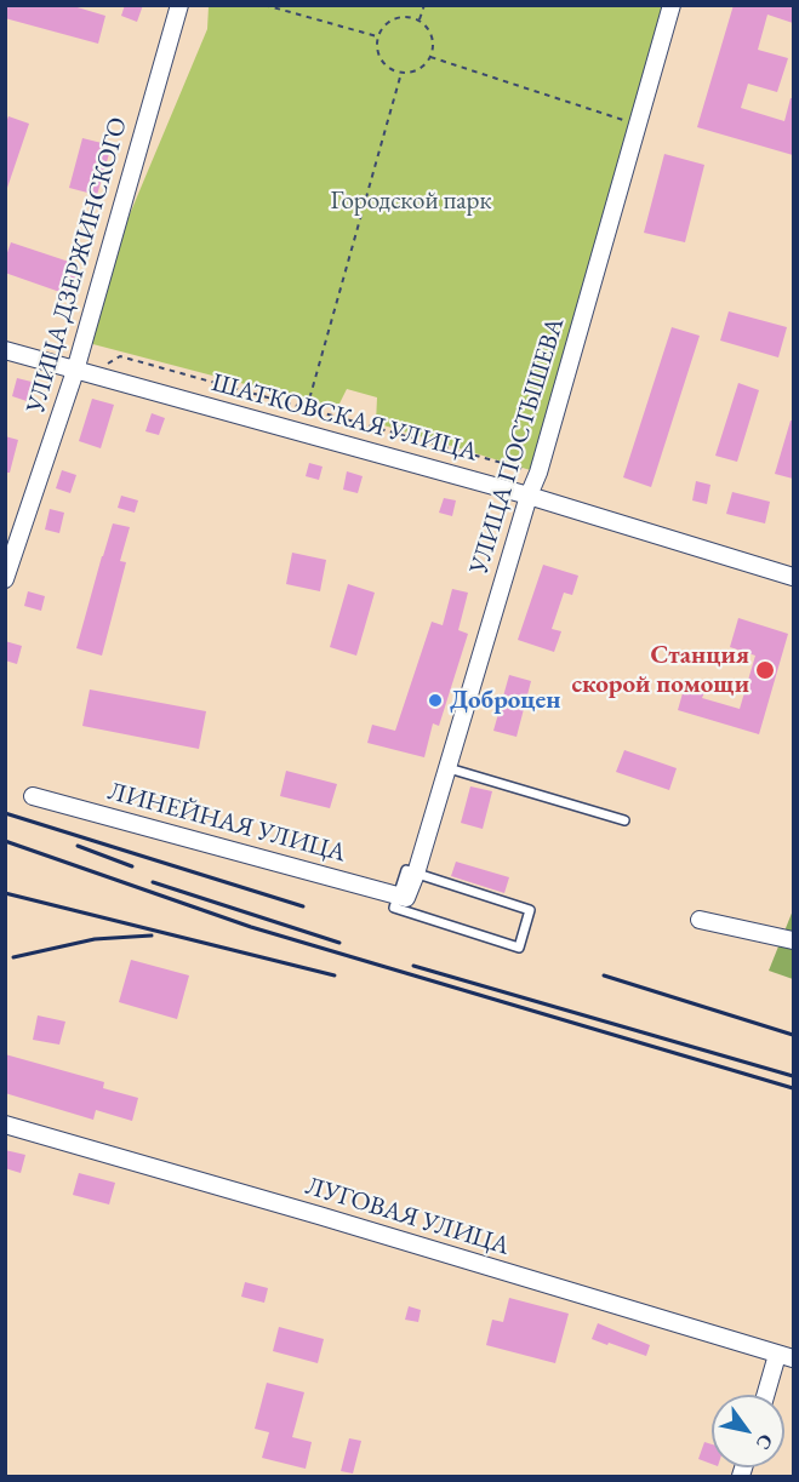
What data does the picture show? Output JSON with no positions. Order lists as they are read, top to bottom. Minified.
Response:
{"streets":{"street":["УЛИЦА ДЗЕРЖИНСКОГО","ШАТКОВСКАЯ УЛИЦА","УЛИЦА ПОСТЫШЕВА","ЛИНЕЙНАЯ УЛИЦА","ЛУГОВАЯ УЛИЦА"]},"crossings":[["УЛИЦА ДЗЕРЖИНСКОГО","ШАТКОВСКАЯ УЛИЦА"],["ШАТКОВСКАЯ УЛИЦА","УЛИЦА ПОСТЫШЕВА"],["УЛИЦА ПОСТЫШЕВА","ЛИНЕЙНАЯ УЛИЦА"]],"parks":["Городской парк"],"places":["Станция скорой помощи","Доброцен"],"north":"bottom right"}
